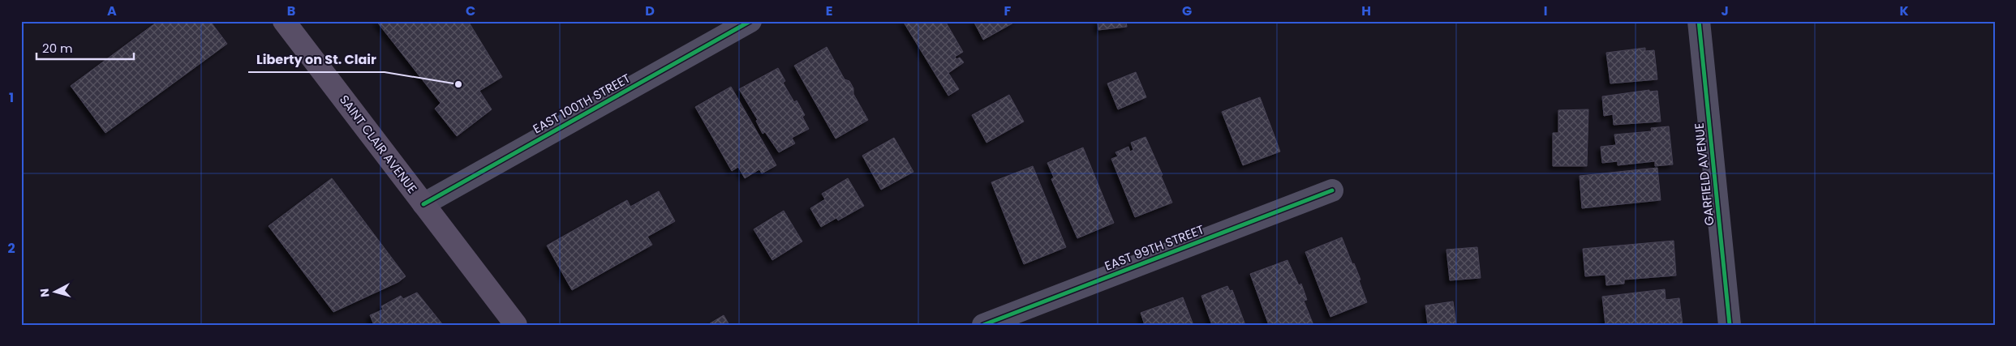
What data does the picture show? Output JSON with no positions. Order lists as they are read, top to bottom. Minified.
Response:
{"streets":{"main road":["SAINT CLAIR AVENUE"],"street":["EAST 100TH STREET","GARFIELD AVENUE","EAST 99TH STREET"]},"crossings":[["EAST 100TH STREET","SAINT CLAIR AVENUE"]],"places":["Liberty on St. Clair"],"scale_bar":"20 m","north":"left","grid":{"columns":["A","B","C","D","E","F","G","H","I","J","K"],"rows":["1","2"]}}
